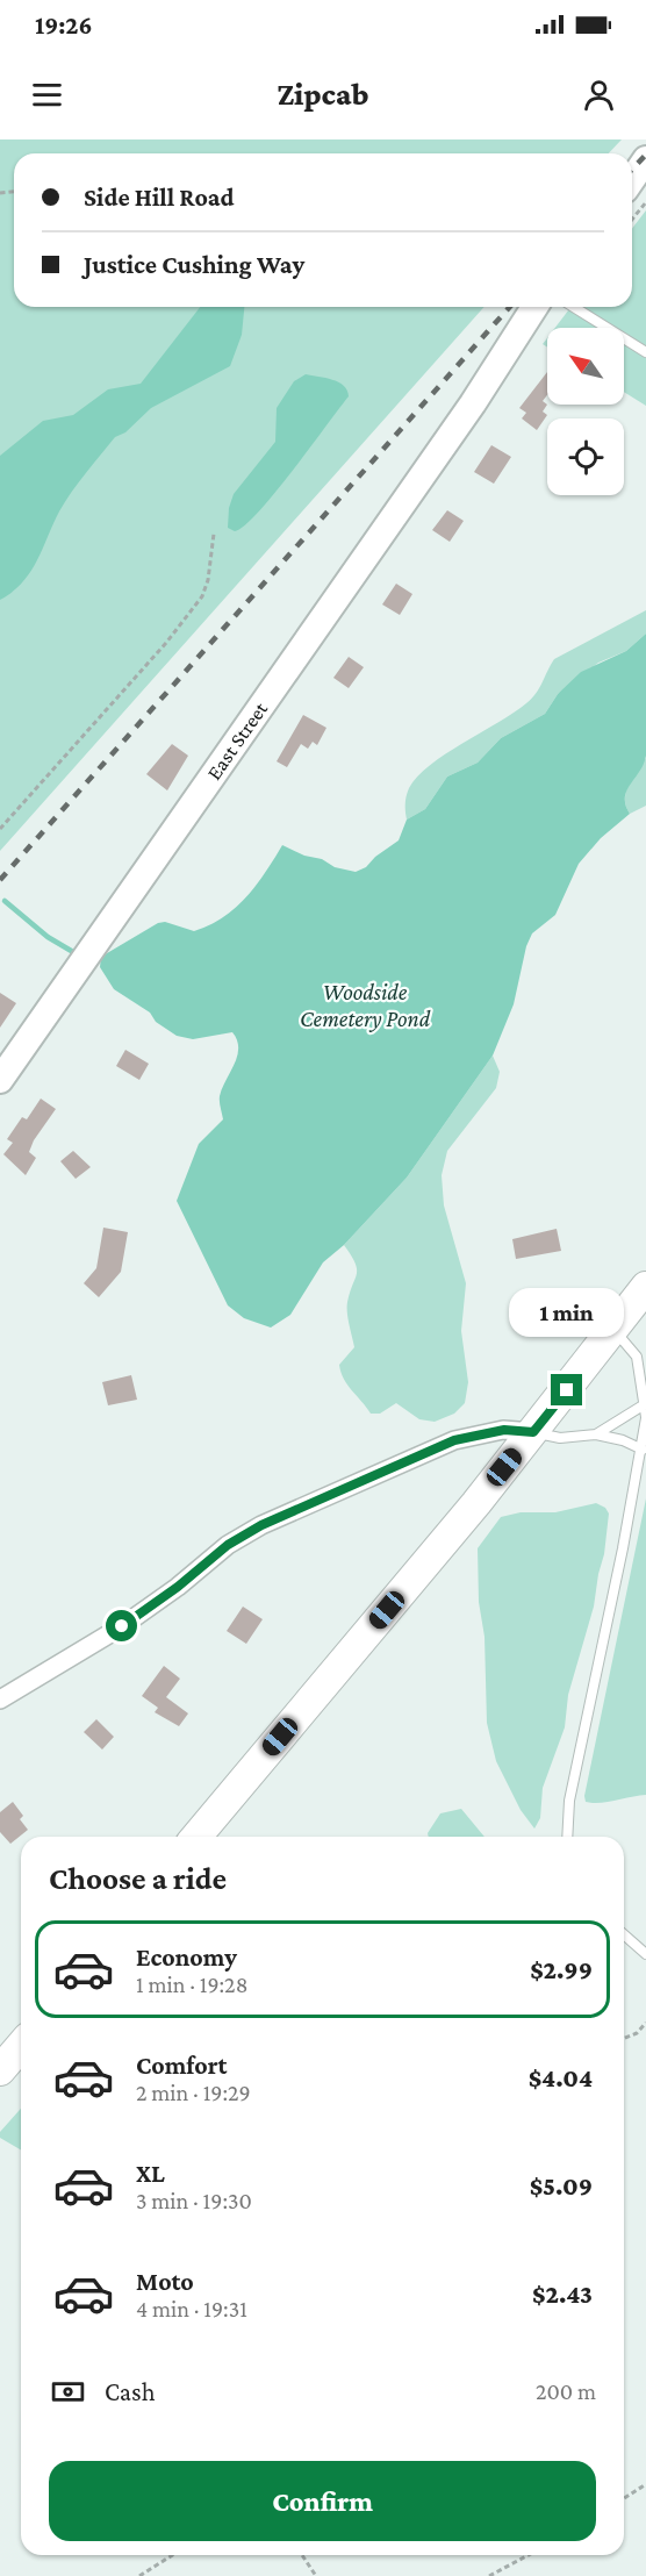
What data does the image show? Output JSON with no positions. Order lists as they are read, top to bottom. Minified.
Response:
{"streets":{"main road":["East Street"]},"water":["Woodside Cemetery Pond"],"north":"top left","page":{"status":"19:26","header":"Zipcab","banner":["Side Hill Road","Justice Cushing Way"],"bubble":"1 min","heading":"Choose a ride","list":[{"name":"Economy","note":"1 min · 19:28","value":"$2.99"},{"name":"Comfort","note":"2 min · 19:29","value":"$4.04"},{"name":"XL","note":"3 min · 19:30","value":"$5.09"},{"name":"Moto","note":"4 min · 19:31","value":"$2.43"}],"pay":["Cash","200 m"],"buttons":"Confirm"}}
